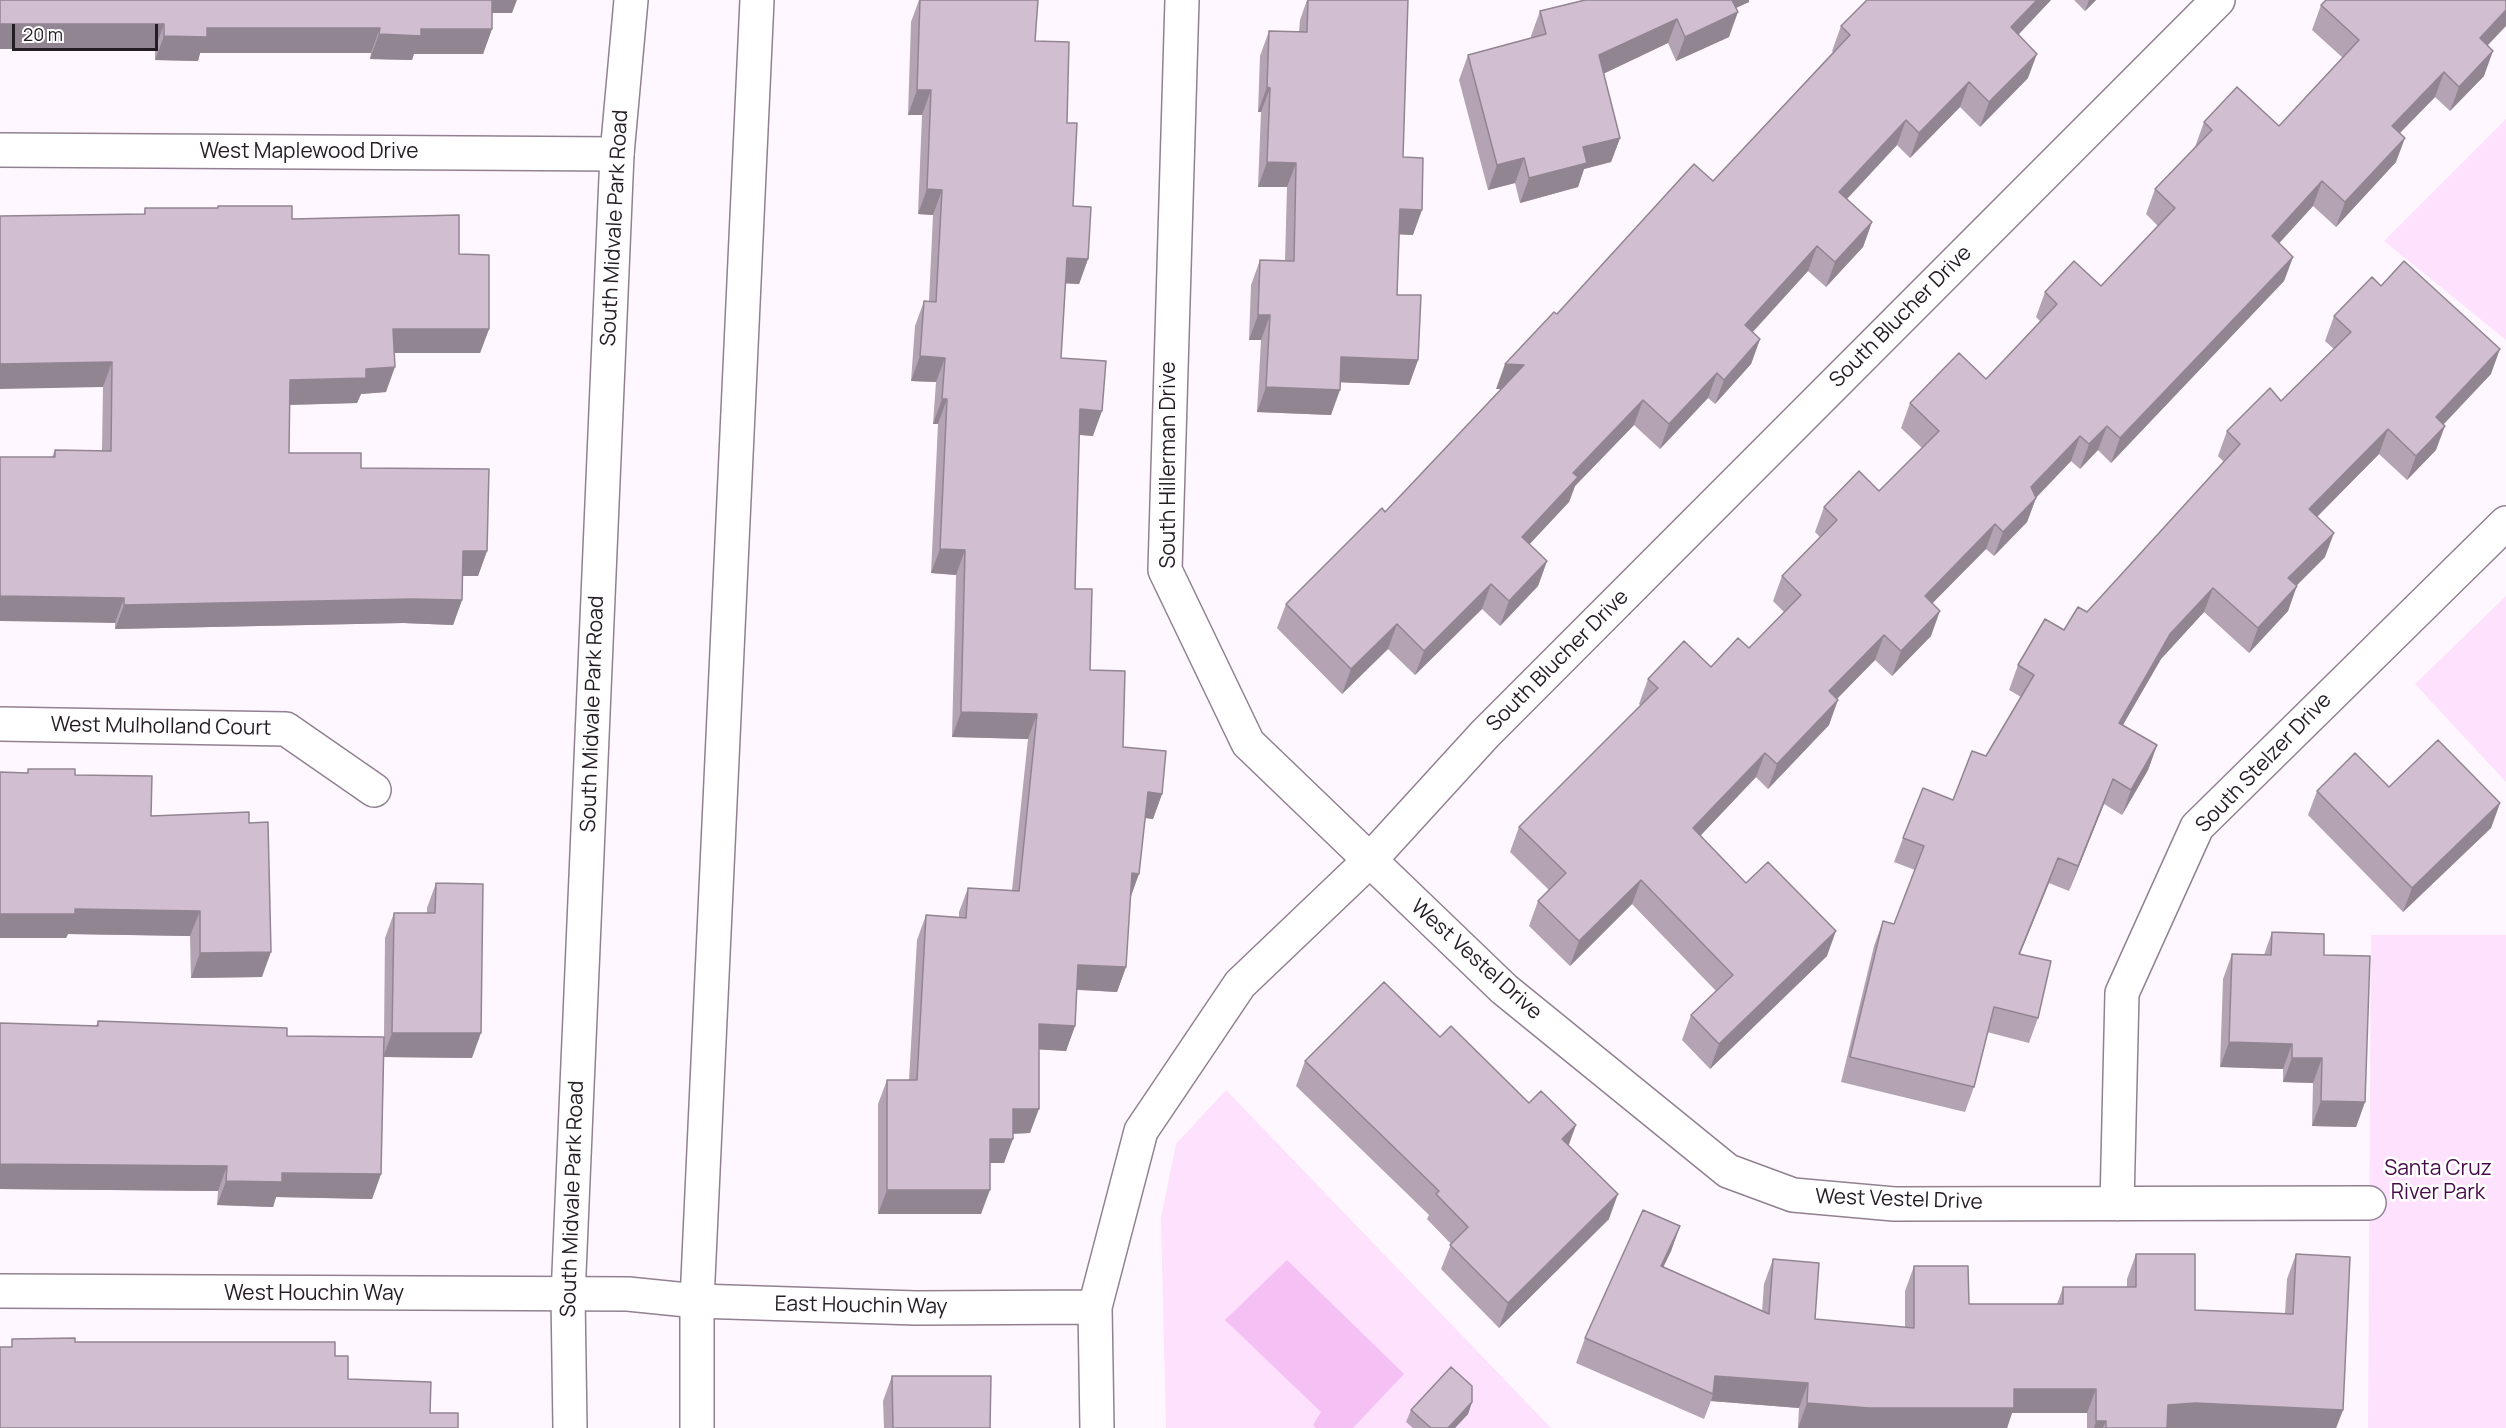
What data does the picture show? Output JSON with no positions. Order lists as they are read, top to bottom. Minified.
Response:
{"streets":{"street":["West Maplewood Drive","South Midvale Park Road","South Blucher Drive","South Hillerman Drive","West Mulholland Court","South Stelzer Drive","West Vestel Drive","West Houchin Way","East Houchin Way"]},"crossings":[["West Maplewood Drive","South Midvale Park Road"],["South Midvale Park Road","West Houchin Way"],["South Blucher Drive","South Hillerman Drive"],["South Blucher Drive","West Vestel Drive"],["South Blucher Drive","East Houchin Way"],["South Hillerman Drive","West Vestel Drive"],["South Stelzer Drive","West Vestel Drive"],["West Houchin Way","East Houchin Way"]],"parks":["Santa Cruz River Park"],"scale_bar":"20 m"}
